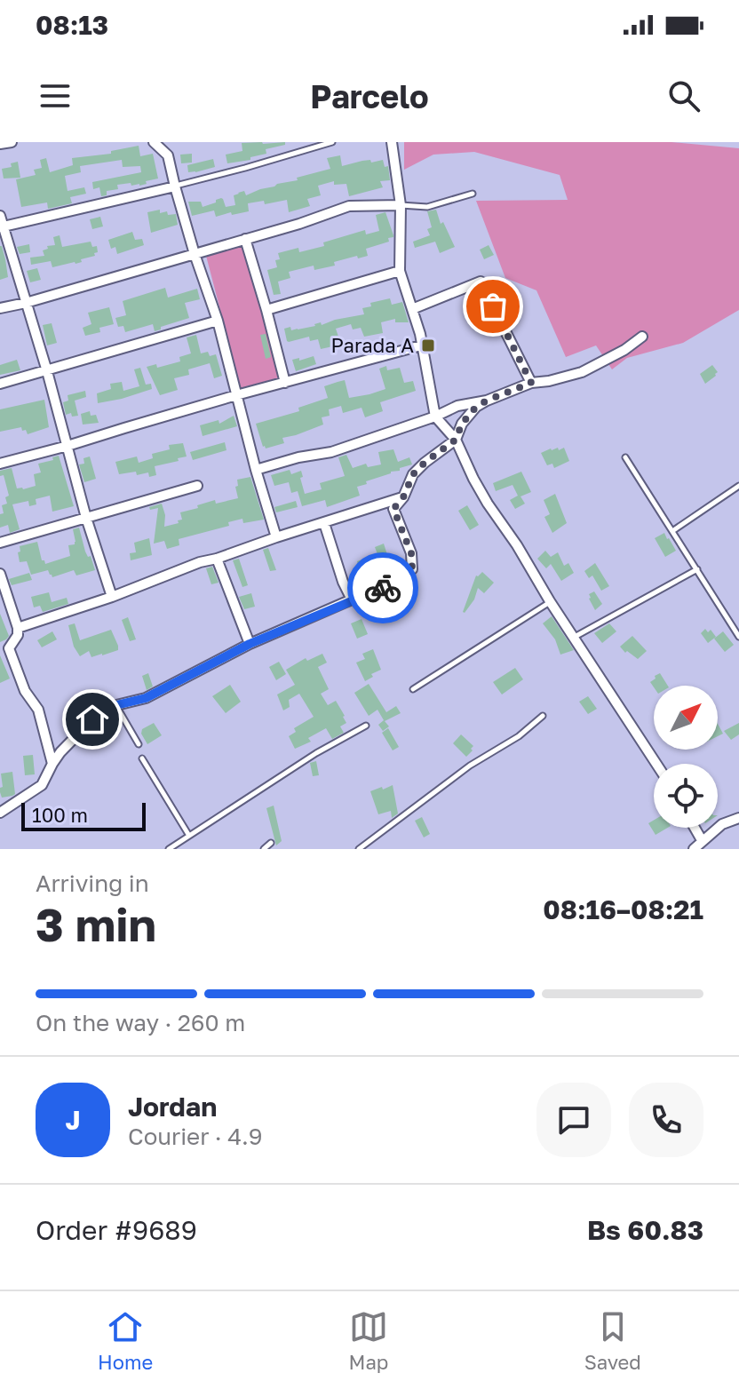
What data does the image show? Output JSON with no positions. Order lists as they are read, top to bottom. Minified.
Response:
{"places":{"transit":["Parada A"]},"scale_bar":"100 m","north":"top right","page":{"status":"08:13","header":"Parcelo","scale":"100 m","heading":["3 min","Arriving in","08:16–08:21"],"panel":["Jordan","Courier · 4.9","Order #9689","Bs 60.83"],"bar":"On the way · 260 m","round":"J","tabs":["Home","Map","Saved"]}}
